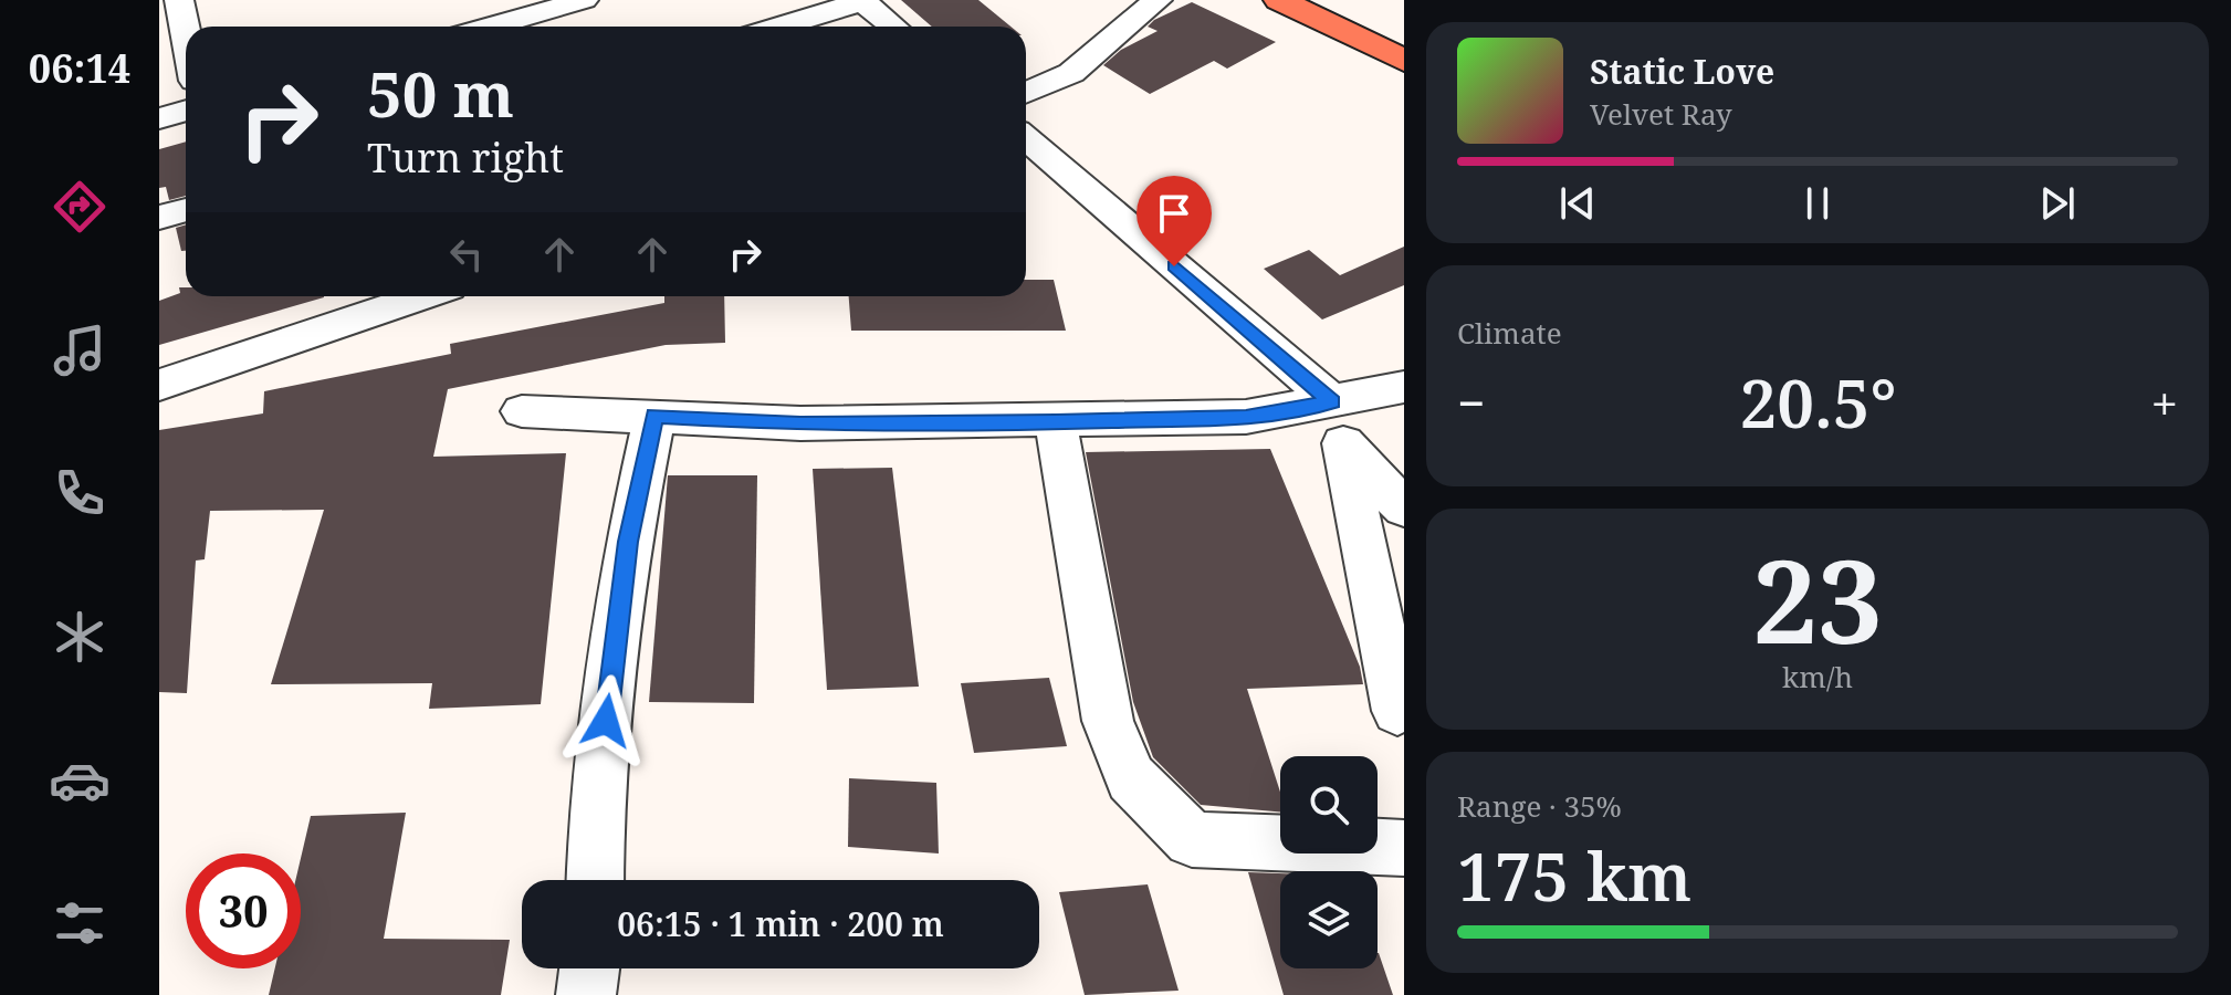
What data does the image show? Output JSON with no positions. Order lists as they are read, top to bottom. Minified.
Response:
{"page":{"tabs":"06:14","turn":["50 m","Turn right"],"song":["Static Love","Velvet Ray"],"tile":["Climate",["23","km/h"],["Range · 35%","175 km"]],"heat":["−","20.5°","+"],"limit":"30","trip":"06:15 · 1 min · 200 m"}}
